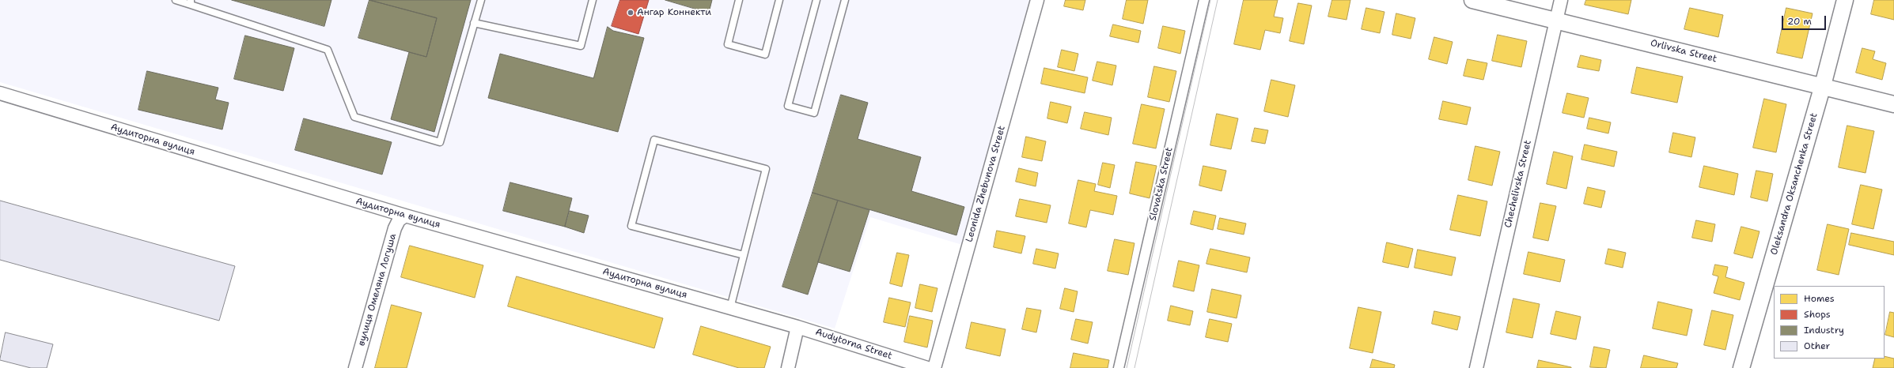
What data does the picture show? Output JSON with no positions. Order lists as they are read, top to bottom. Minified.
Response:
{"streets":{"street":["Orlivska Street","Аудиторна вулиця","Leonida Zhebunova Street","Slovatska Street","Chechelivska Street","Oleksandra Oksanchenka Street","вулиця Омеляна Логуша","Audytorna Street"]},"crossings":[["Orlivska Street","Chechelivska Street"],["Orlivska Street","Oleksandra Oksanchenka Street"],["Аудиторна вулиця","вулиця Омеляна Логуша"],["Аудиторна вулиця","Audytorna Street"]],"places":["Ангар Коннекти"],"legend":["Homes","Shops","Industry","Other"],"scale_bar":"20 m"}
